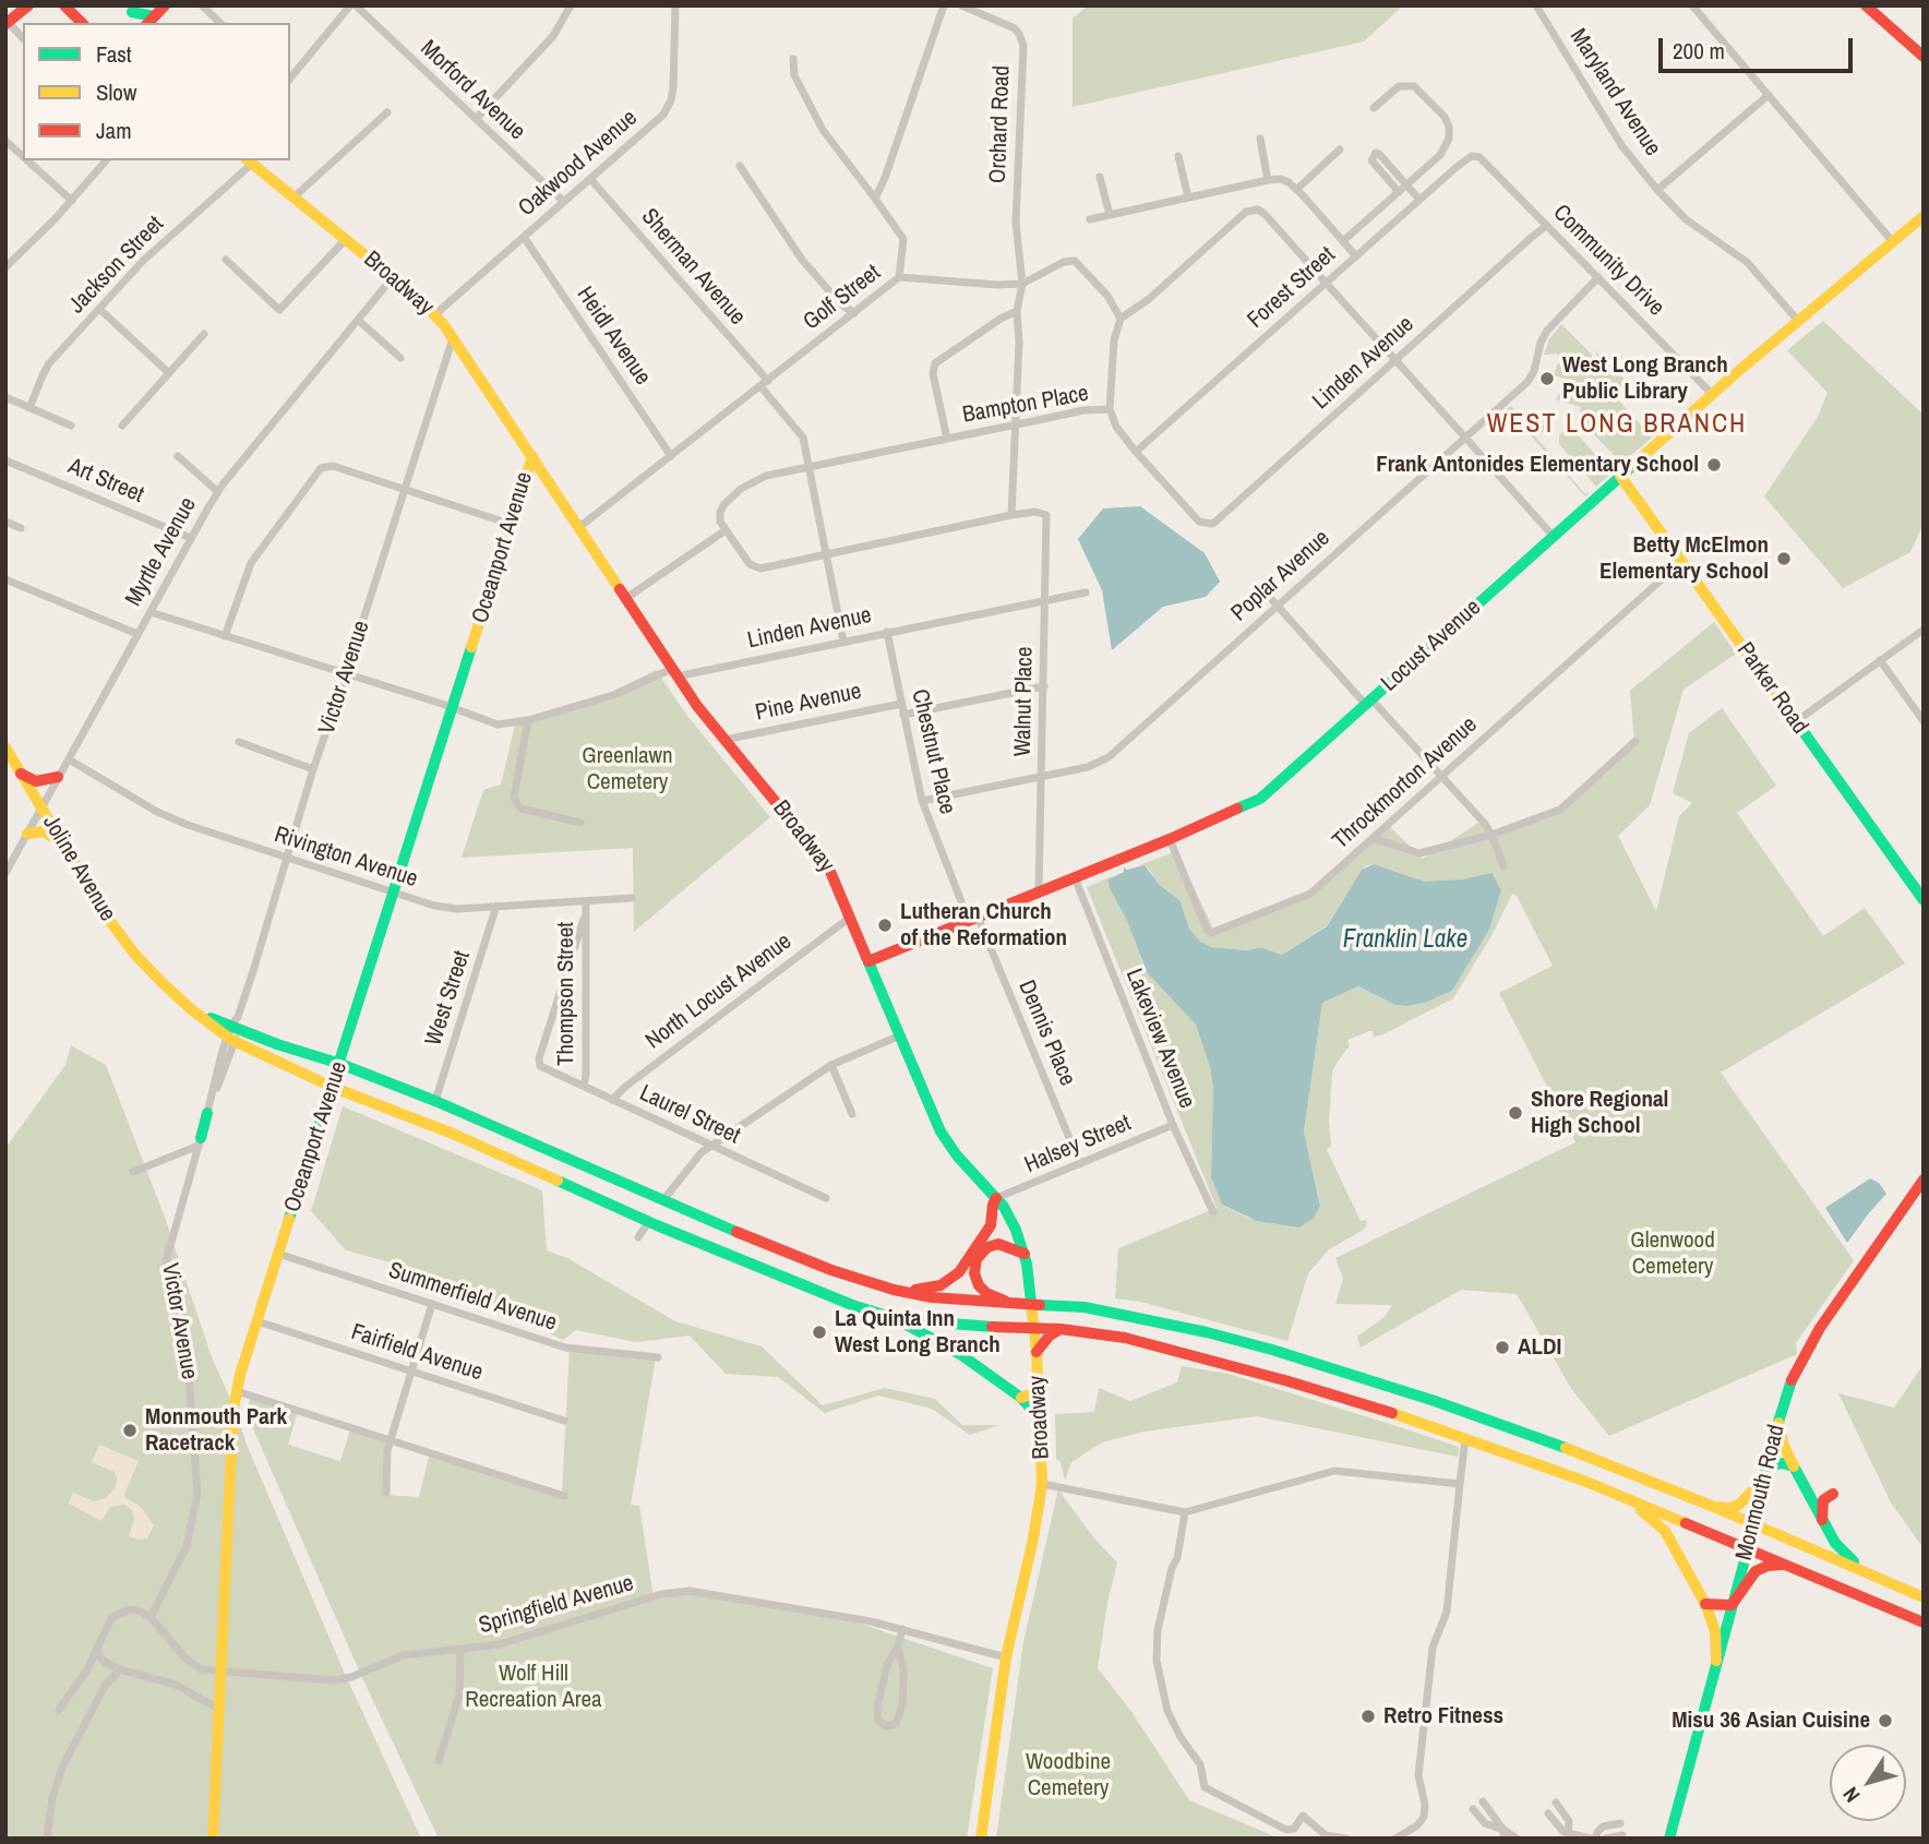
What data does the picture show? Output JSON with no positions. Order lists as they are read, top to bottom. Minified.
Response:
{"streets":{"main road":["Broadway","Oceanport Avenue","Locust Avenue","Victor Avenue","Parker Road","Joline Avenue","Monmouth Road"],"street":["Morford Avenue","Maryland Avenue","Orchard Road","Oakwood Avenue","Community Drive","Jackson Street","Sherman Avenue","Forest Street","Golf Street","Heidl Avenue","Linden Avenue","Bampton Place","Art Street","Myrtle Avenue","Poplar Avenue","Walnut Place","Pine Avenue","Chestnut Place","Throckmorton Avenue","Rivington Avenue","North Locust Avenue","Thompson Street","West Street","Dennis Place","Lakeview Avenue","Laurel Street","Halsey Street","Summerfield Avenue","Fairfield Avenue","Springfield Avenue"]},"crossings":[["Morford Avenue","Oakwood Avenue"],["Maryland Avenue","Locust Avenue"],["Orchard Road","Bampton Place"],["Orchard Road","Walnut Place"],["Oakwood Avenue","Sherman Avenue"],["Oakwood Avenue","Broadway"],["Oakwood Avenue","Heidl Avenue"],["Community Drive","Forest Street"],["Community Drive","Linden Avenue"],["Community Drive","Poplar Avenue"],["Community Drive","Locust Avenue"],["Jackson Street","Broadway"],["Sherman Avenue","Golf Street"],["Sherman Avenue","Linden Avenue"],["Sherman Avenue","Bampton Place"],["Broadway","Golf Street"],["Broadway","Linden Avenue"],["Broadway","Oceanport Avenue"],["Broadway","Myrtle Avenue"],["Broadway","Locust Avenue"],["Broadway","Victor Avenue"],["Broadway","Pine Avenue"],["Broadway","North Locust Avenue"],["Broadway","Halsey Street"],["Broadway","Springfield Avenue"],["Forest Street","Linden Avenue"],["Golf Street","Heidl Avenue"],["Linden Avenue","Oceanport Avenue"],["Linden Avenue","Myrtle Avenue"],["Linden Avenue","Victor Avenue"],["Linden Avenue","Walnut Place"],["Linden Avenue","Chestnut Place"],["Art Street","Myrtle Avenue"],["Oceanport Avenue","Rivington Avenue"],["Oceanport Avenue","Summerfield Avenue"],["Oceanport Avenue","Fairfield Avenue"],["Oceanport Avenue","Springfield Avenue"],["Myrtle Avenue","Rivington Avenue"],["Myrtle Avenue","Joline Avenue"],["Poplar Avenue","Walnut Place"],["Poplar Avenue","Chestnut Place"],["Locust Avenue","Parker Road"],["Locust Avenue","Walnut Place"],["Locust Avenue","Chestnut Place"],["Locust Avenue","Throckmorton Avenue"],["Locust Avenue","Dennis Place"],["Locust Avenue","Lakeview Avenue"],["Victor Avenue","Rivington Avenue"],["Victor Avenue","Joline Avenue"],["Victor Avenue","Springfield Avenue"],["Parker Road","Throckmorton Avenue"],["Pine Avenue","Chestnut Place"],["Chestnut Place","Dennis Place"],["Rivington Avenue","Thompson Street"],["Rivington Avenue","West Street"],["North Locust Avenue","Laurel Street"],["Thompson Street","Laurel Street"],["Dennis Place","Halsey Street"],["Lakeview Avenue","Halsey Street"]],"districts":["WEST LONG BRANCH"],"water":["Franklin Lake"],"parks":["Greenlawn Cemetery","Glenwood Cemetery","Wolf Hill Recreation Area","Woodbine Cemetery"],"places":["West Long Branch Public Library","Frank Antonides Elementary School","Betty McElmon Elementary School","Lutheran Church of the Reformation","Shore Regional High School","La Quinta Inn West Long Branch","ALDI","Monmouth Park Racetrack","Retro Fitness","Misu 36 Asian Cuisine"],"legend":["Fast","Slow","Jam"],"scale_bar":"200 m","north":"bottom left"}
